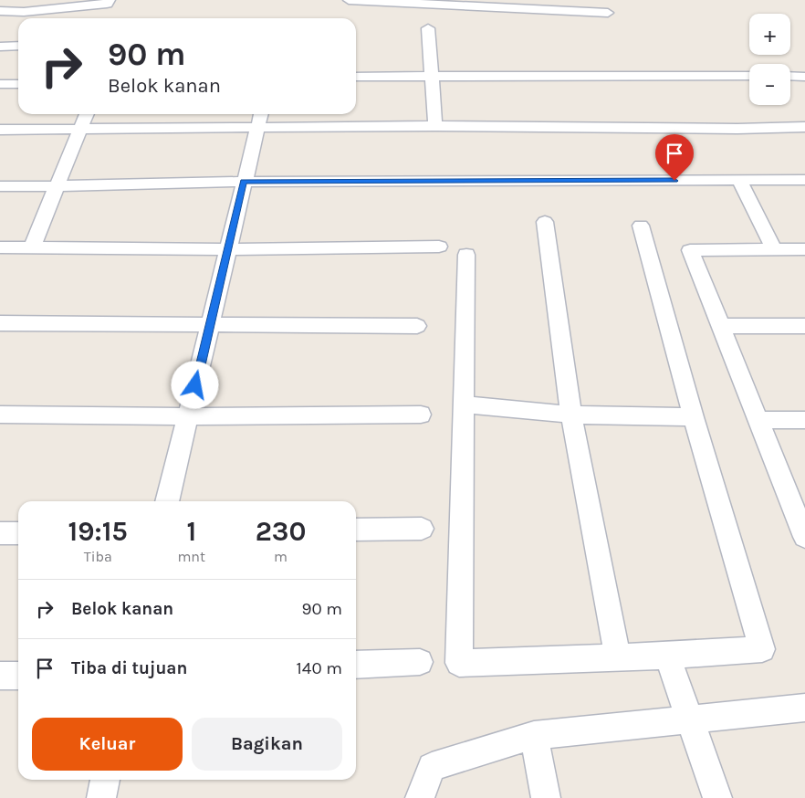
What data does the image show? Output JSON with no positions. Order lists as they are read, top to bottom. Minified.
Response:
{"page":{"map_buttons":["+","−"],"turn":["90 m","Belok kanan"],"eta":["19:15","Tiba","1","mnt","230","m"],"list":[{"name":"Belok kanan","value":"90 m"},{"name":"Tiba di tujuan","value":"140 m"}],"buttons":["Keluar","Bagikan"]}}
